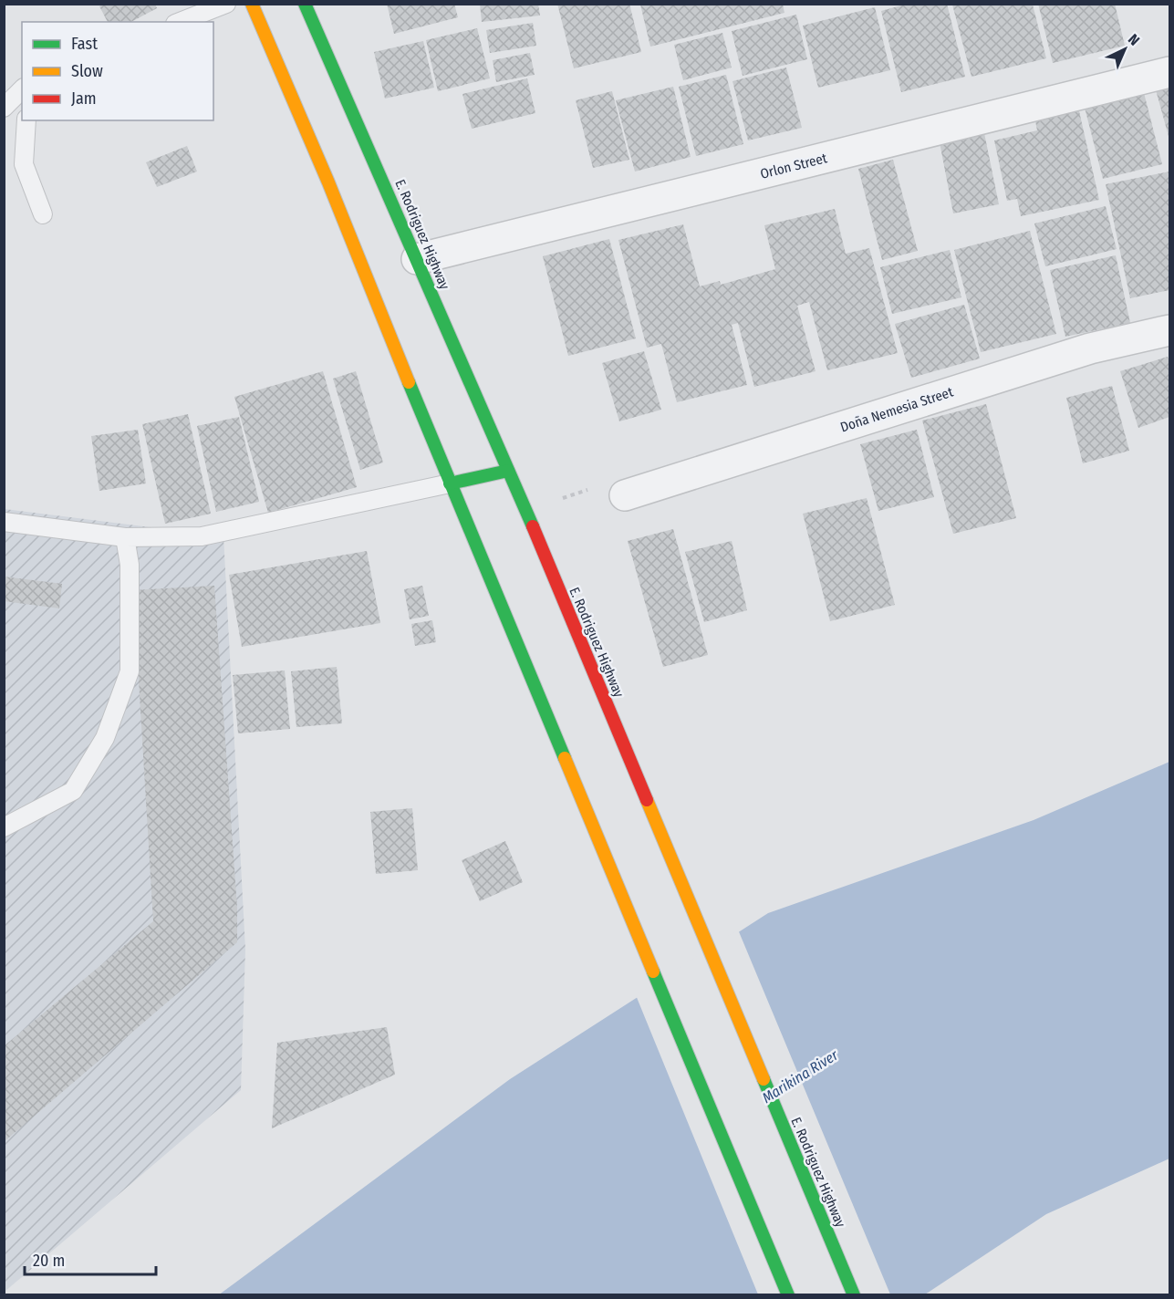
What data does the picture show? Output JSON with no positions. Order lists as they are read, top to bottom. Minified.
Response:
{"streets":{"main road":["E. Rodriguez Highway"],"street":["Orlon Street","Doña Nemesia Street"]},"crossings":[["Orlon Street","E. Rodriguez Highway"]],"water":["Marikina River"],"legend":["Fast","Slow","Jam"],"scale_bar":"20 m","north":"top right"}
